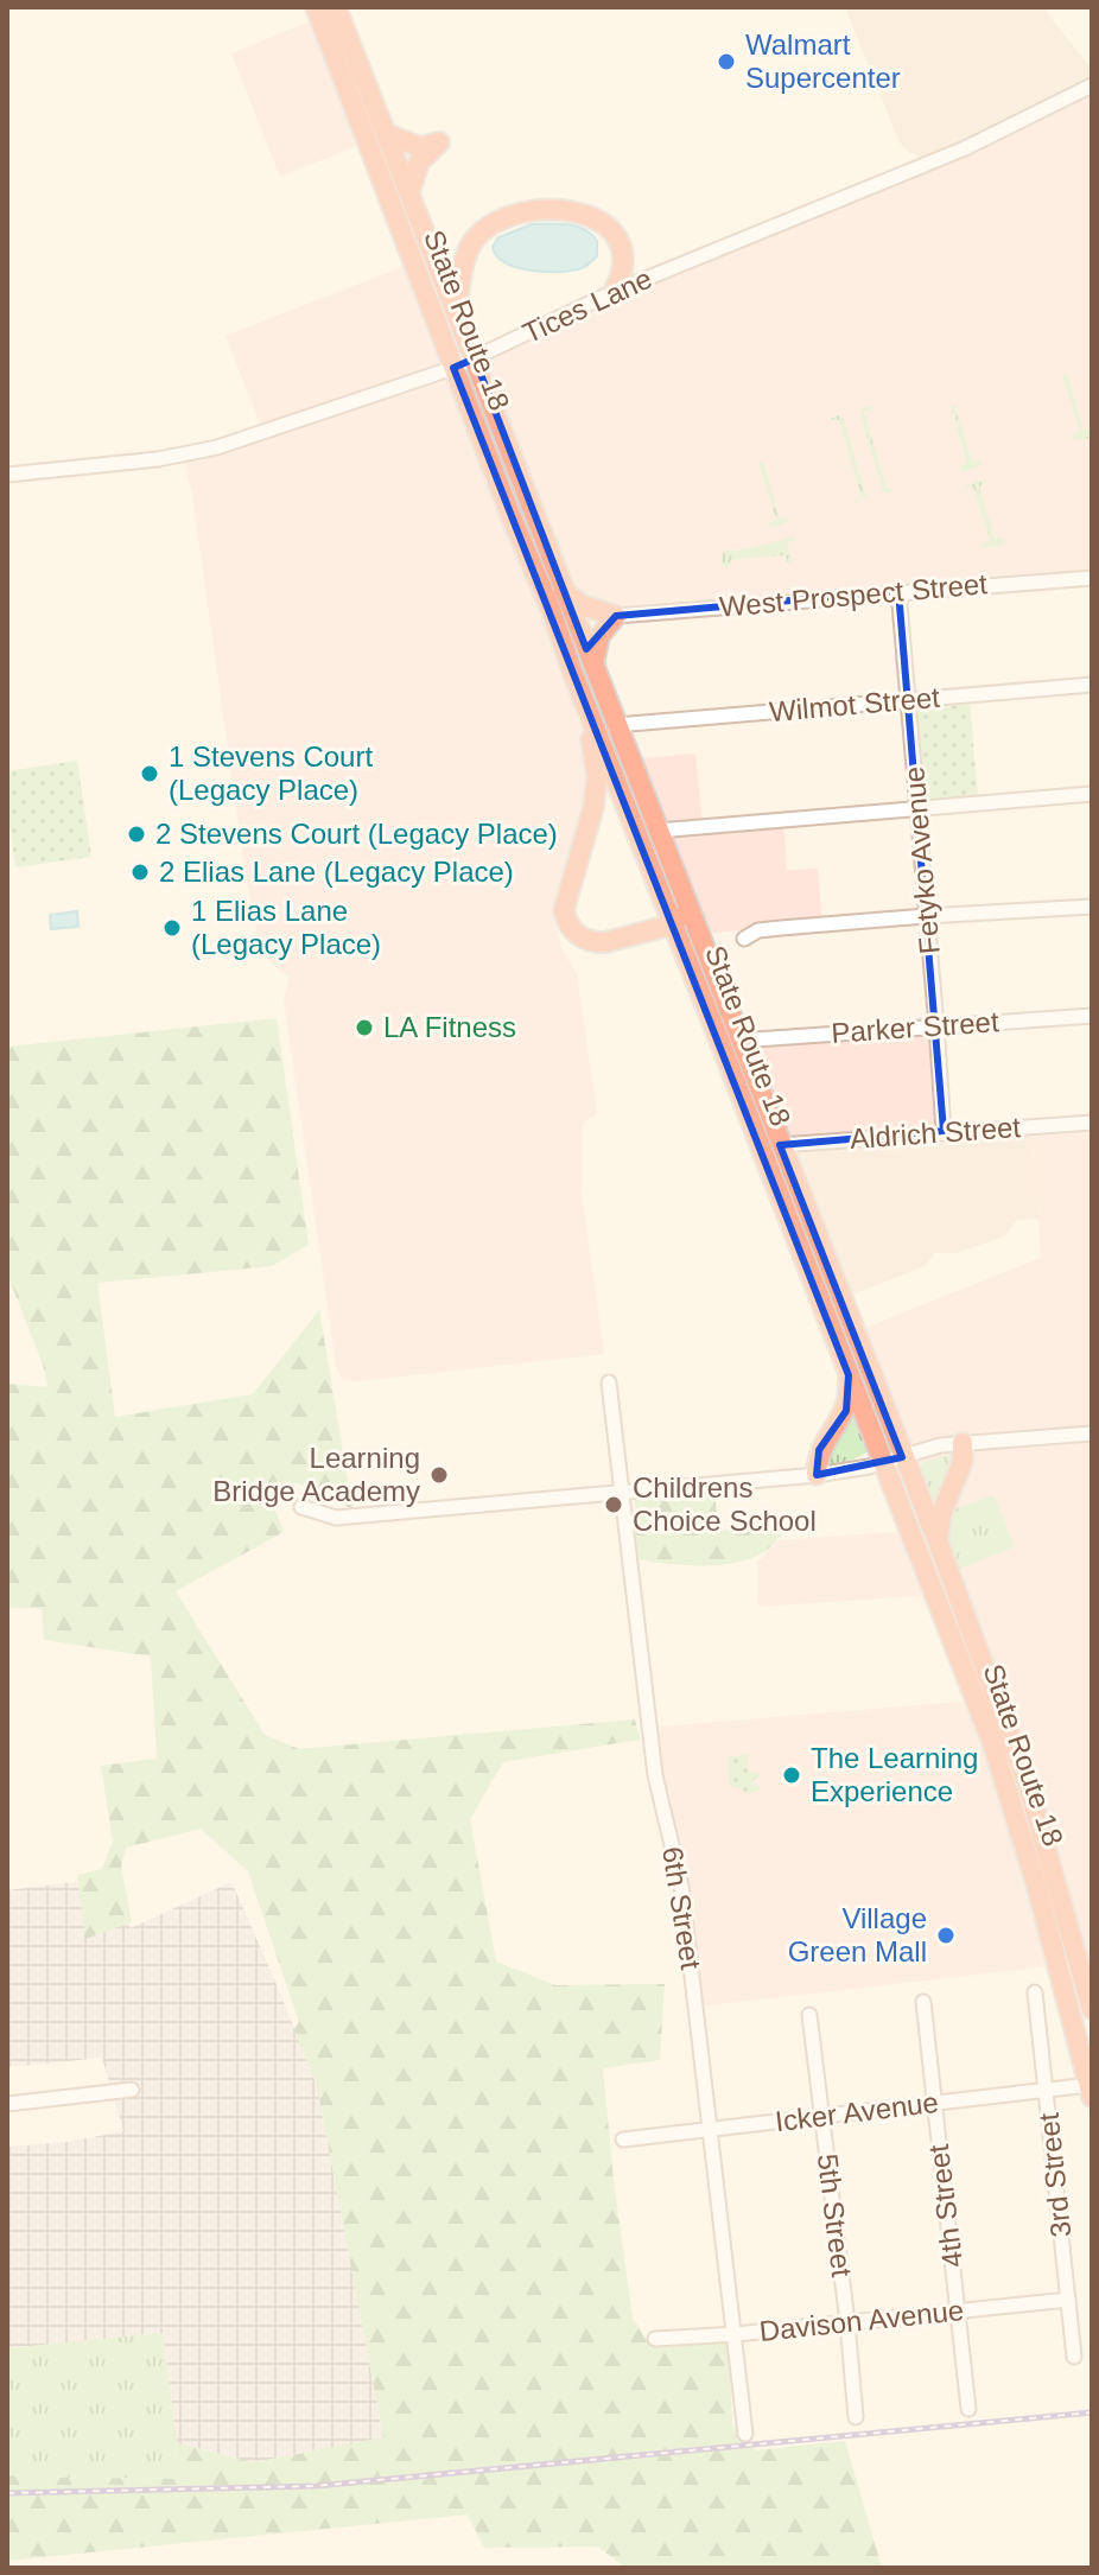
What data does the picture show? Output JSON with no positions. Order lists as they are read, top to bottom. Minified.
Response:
{"streets":{"highway":["State Route 18"],"street":["Tices Lane","West Prospect Street","Wilmot Street","Fetyko Avenue","Parker Street","Aldrich Street","6th Street","Icker Avenue","3rd Street","4th Street","5th Street","Davison Avenue"]},"crossings":[["Tices Lane","State Route 18"],["State Route 18","Wilmot Street"],["State Route 18","Parker Street"],["State Route 18","Aldrich Street"],["State Route 18","Icker Avenue"],["West Prospect Street","Fetyko Avenue"],["Wilmot Street","Fetyko Avenue"],["Fetyko Avenue","Parker Street"],["Fetyko Avenue","Aldrich Street"],["6th Street","Icker Avenue"],["6th Street","Davison Avenue"],["Icker Avenue","3rd Street"],["Icker Avenue","4th Street"],["Icker Avenue","5th Street"],["3rd Street","Davison Avenue"],["4th Street","Davison Avenue"],["5th Street","Davison Avenue"]],"places":["Walmart Supercenter","1 Stevens Court (Legacy Place)","2 Stevens Court (Legacy Place)","2 Elias Lane (Legacy Place)","1 Elias Lane (Legacy Place)","LA Fitness","Learning Bridge Academy","Childrens Choice School","The Learning Experience","Village Green Mall"]}
